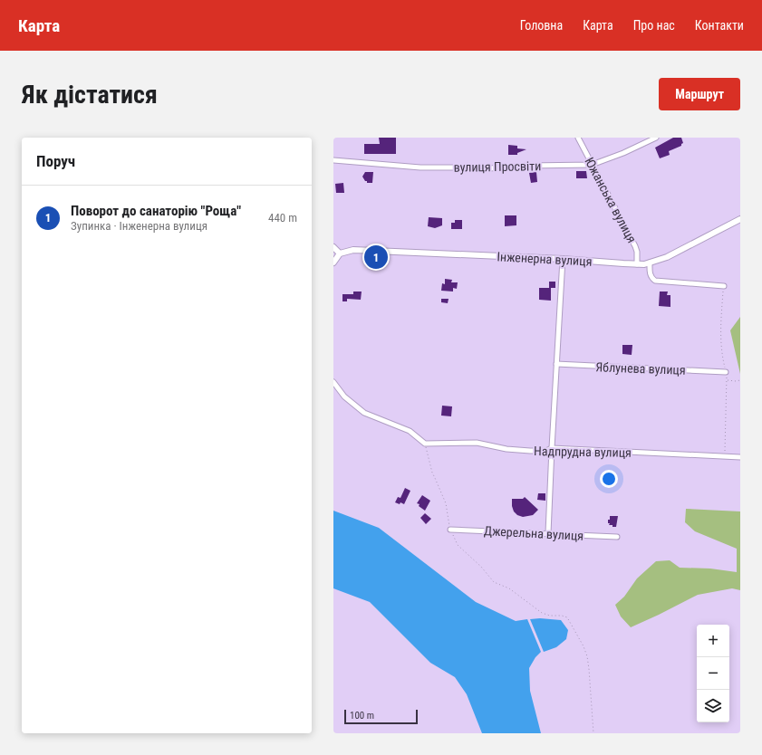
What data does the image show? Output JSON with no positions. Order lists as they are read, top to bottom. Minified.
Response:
{"streets":{"street":["вулиця Просвіти","Южанська вулиця","Інженерна вулиця","Яблунева вулиця","Надпрудна вулиця","Джерельна вулиця"]},"crossings":[["вулиця Просвіти","Южанська вулиця"],["Южанська вулиця","Інженерна вулиця"]],"scale_bar":"100 m","page":{"header":"Карта","nav":["Головна","Карта","Про нас","Контакти"],"buttons":"Маршрут","title":"Як дістатися","heading":"Поруч","list":[{"mark":"1","name":"Поворот до санаторію \"Роща\"","note":"Зупинка · Інженерна вулиця","value":"440 m"}],"pins":"1","map_buttons":["+","−"],"scale":"100 m"}}
